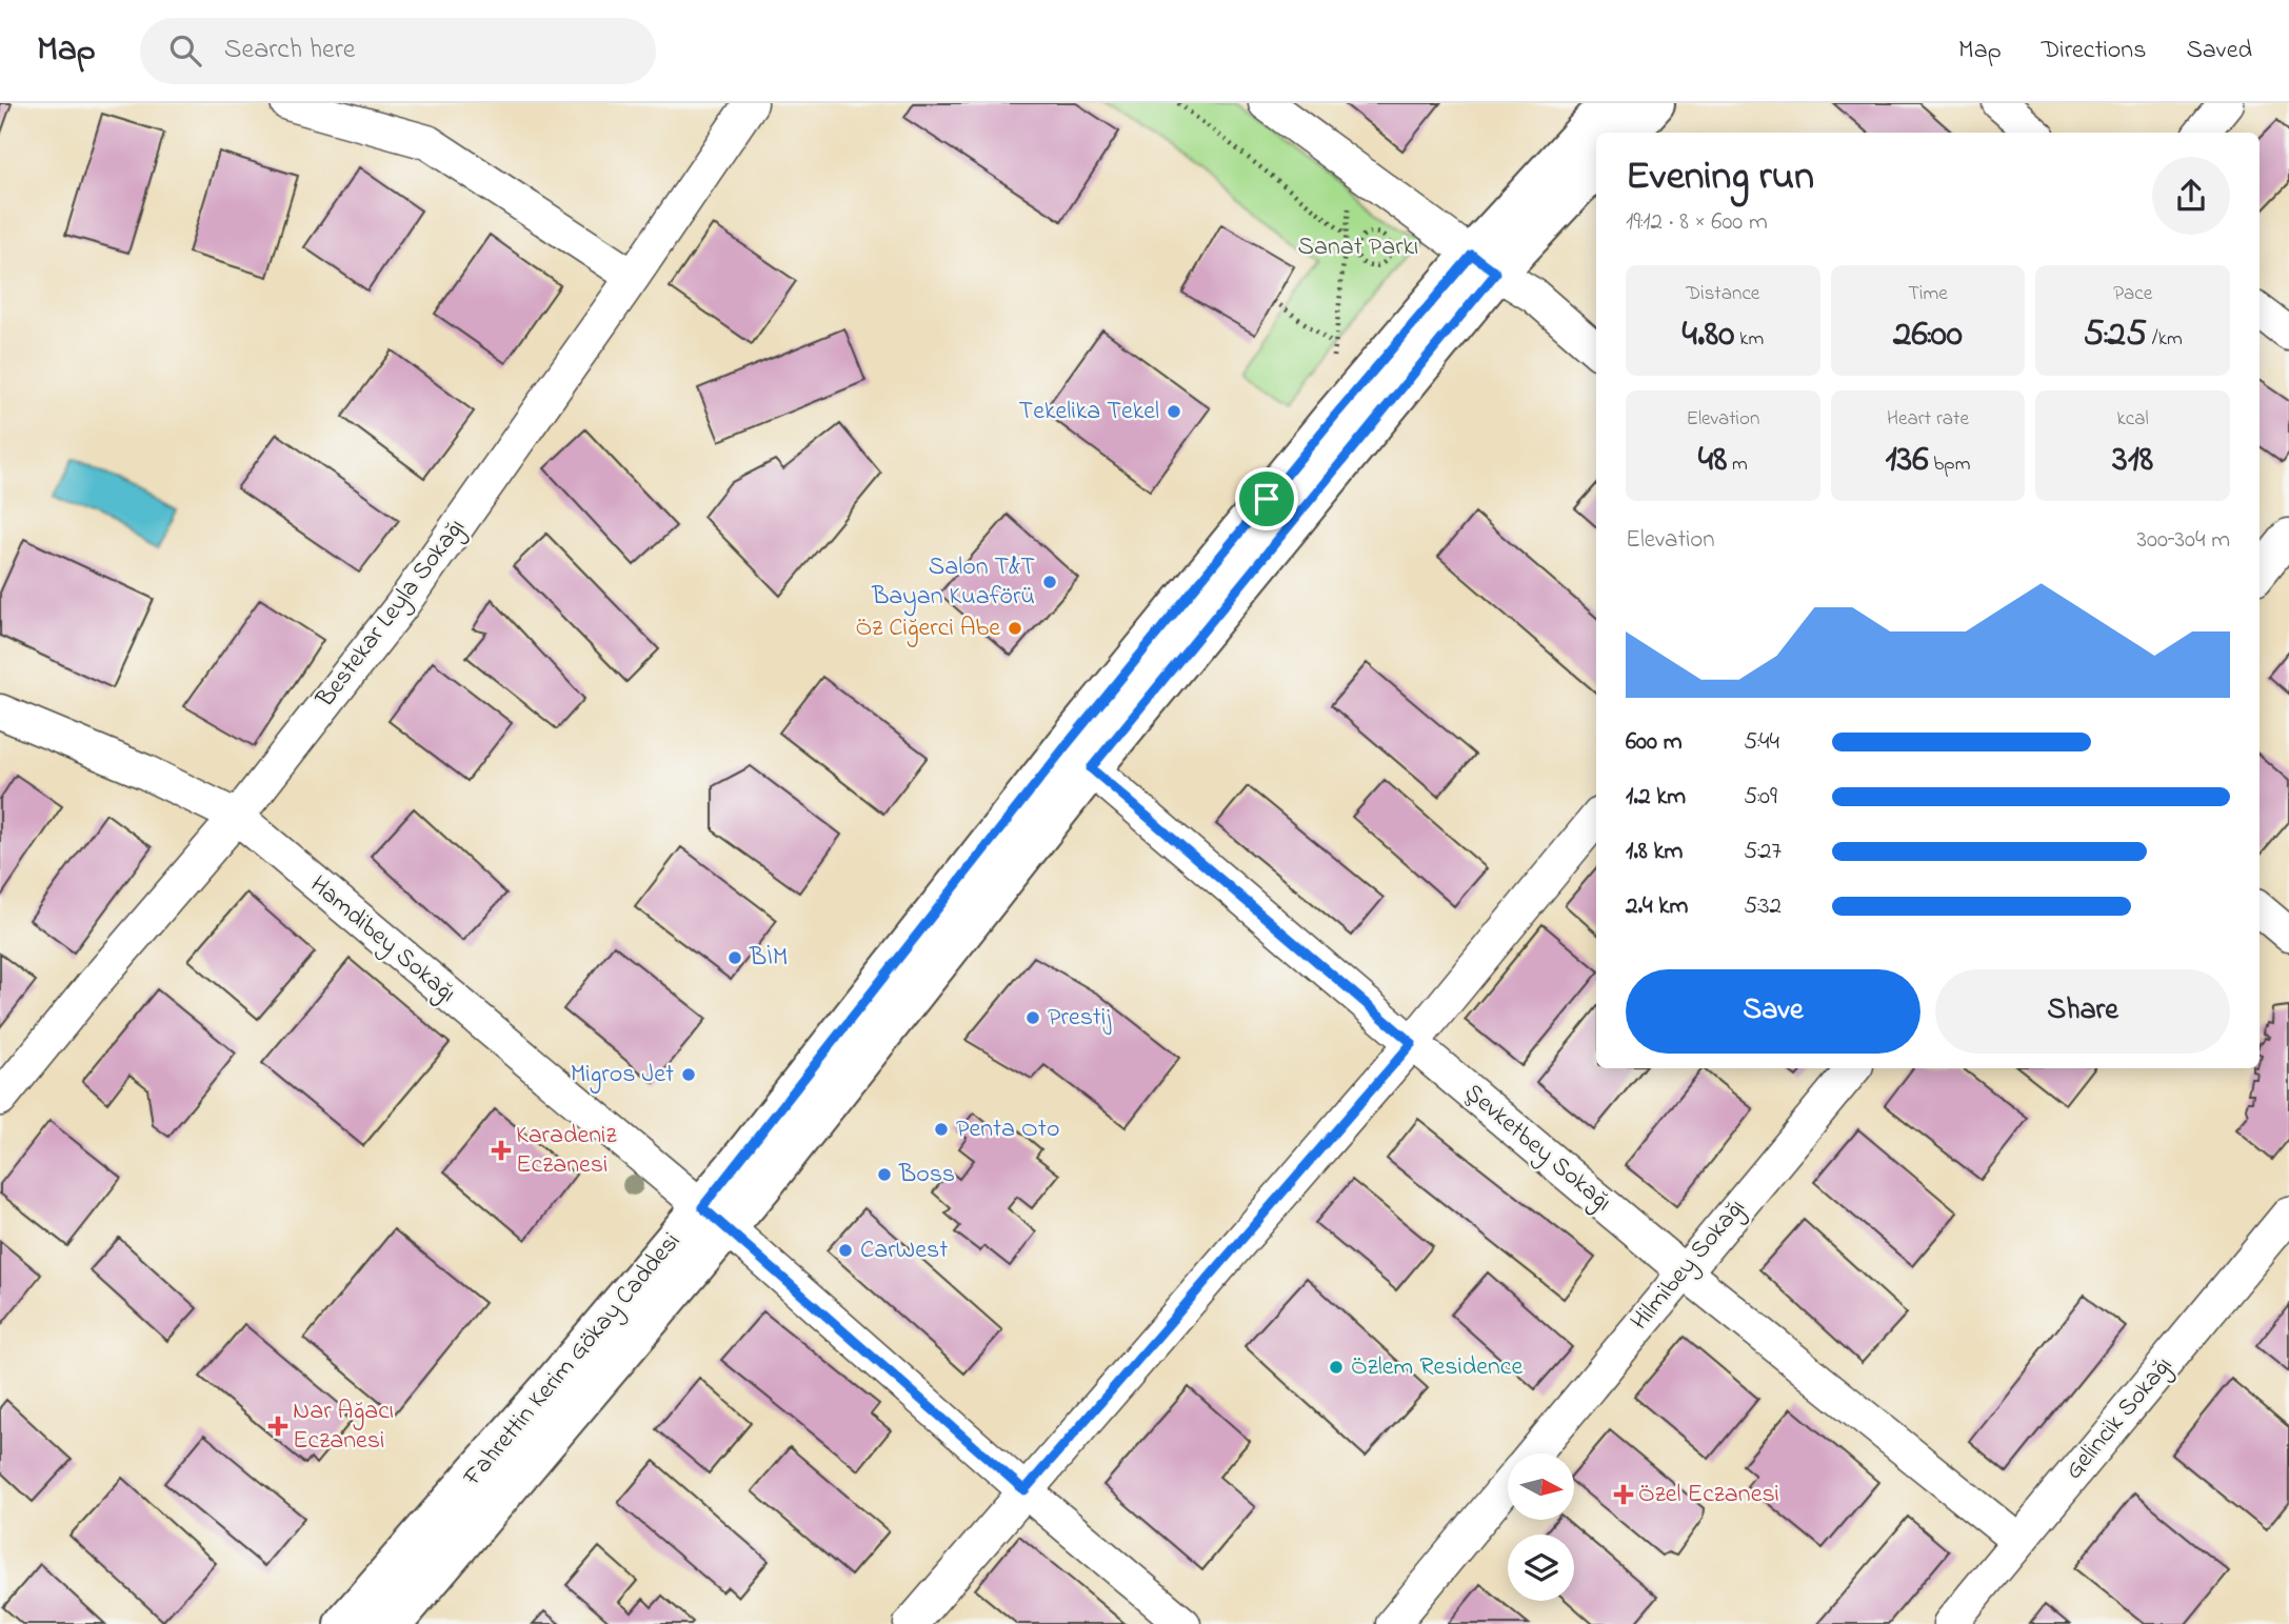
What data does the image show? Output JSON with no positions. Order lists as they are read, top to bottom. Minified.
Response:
{"streets":{"main road":["Fahrettin Kerim Gökay Caddesi"],"street":["Bestekar Leyla Sokağı","Hamdibey Sokağı","Şevketbey Sokağı","Hilmibey Sokağı","Gelincik Sokağı"]},"crossings":[["Bestekar Leyla Sokağı","Hamdibey Sokağı"],["Hamdibey Sokağı","Fahrettin Kerim Gökay Caddesi"],["Şevketbey Sokağı","Hilmibey Sokağı"],["Şevketbey Sokağı","Fahrettin Kerim Gökay Caddesi"],["Şevketbey Sokağı","Gelincik Sokağı"]],"parks":["Sanat Parkı"],"places":{"other":["Tekelika Tekel","Salon T&T Bayan Kuaförü","Öz Ciğerci Abe","BİM","Prestij","Migros Jet","Penta Oto","Boss","CarWest","Özlem Residence"],"health":["Karadeniz Eczanesi","Nar Ağacı Eczanesi","Özel Eczanesi"]},"north":"right","page":{"header":"Map","search":"Search here","nav":["Map","Directions","Saved"],"heading":["Evening run","19:12 · 8 × 600 m"],"stats":[["Distance","4.80 km"],["Time","26:00"],["Pace","5:25 /km"],["Elevation","48 m"],["Heart rate","136 bpm"],["kcal","318"]],"chart":["Elevation","300–304 m"],"list":[{"name":"600 m","note":"5:44"},{"name":"1.2 km","note":"5:09"},{"name":"1.8 km","note":"5:27"},{"name":"2.4 km","note":"5:32"}],"buttons":["Save","Share"]}}
